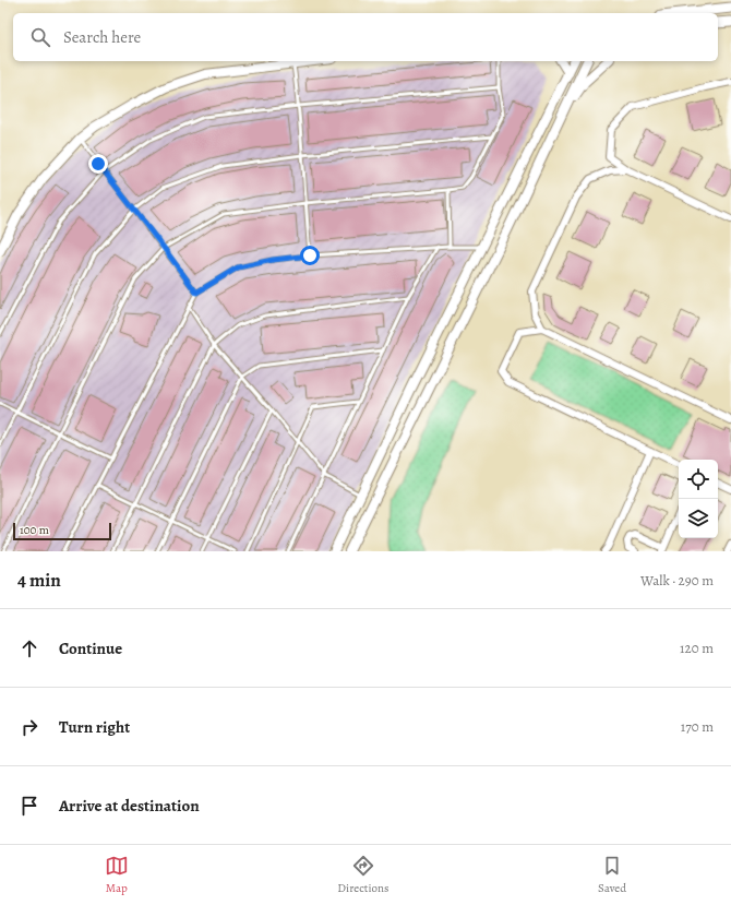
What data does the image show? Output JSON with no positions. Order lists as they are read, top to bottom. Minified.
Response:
{"scale_bar":"100 m","page":{"search":"Search here","scale":"100 m","heading":["4 min","Walk · 290 m"],"list":[["Continue","120 m"],["Turn right","170 m"],"Arrive at destination"],"nav":["Map","Directions","Saved"]}}
